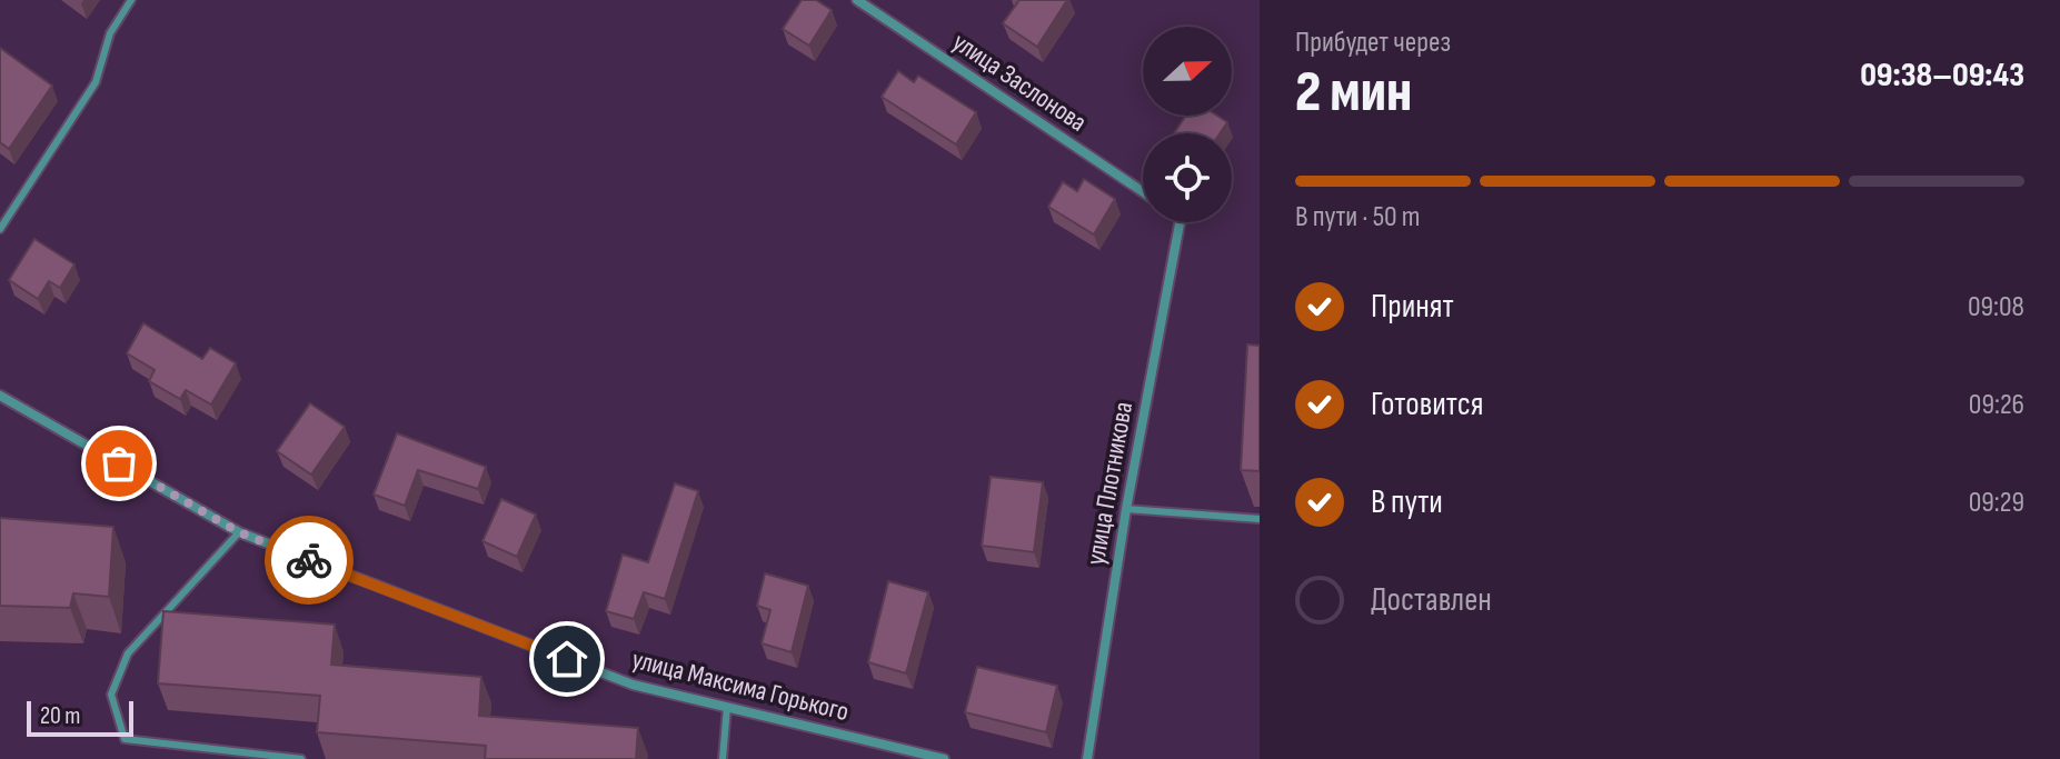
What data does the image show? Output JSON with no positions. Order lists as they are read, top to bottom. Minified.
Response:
{"streets":{"street":["улица Заслонова","улица Плотникова","улица Максима Горького"]},"scale_bar":"20 m","north":"right","page":{"heading":["2 мин","Прибудет через","09:38–09:43"],"bar":"В пути · 50 m","list":[["Принят","09:08"],["Готовится","09:26"],["В пути","09:29"],"Доставлен"],"scale":"20 m"}}
